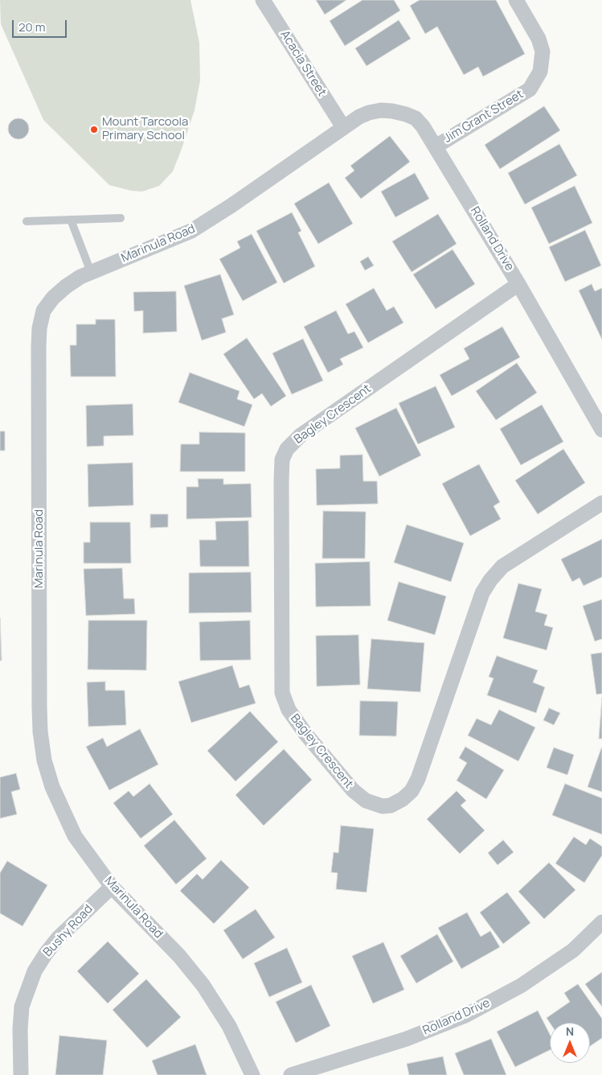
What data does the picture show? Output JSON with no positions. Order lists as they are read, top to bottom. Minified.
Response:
{"streets":{"street":["Acacia Street","Jim Grant Street","Rolland Drive","Marinula Road","Bagley Crescent","Bushy Road"]},"crossings":[["Acacia Street","Rolland Drive"],["Acacia Street","Marinula Road"],["Jim Grant Street","Rolland Drive"],["Rolland Drive","Marinula Road"],["Rolland Drive","Bagley Crescent"],["Marinula Road","Bushy Road"]],"places":["Mount Tarcoola Primary School"],"scale_bar":"20 m","north":"top"}
